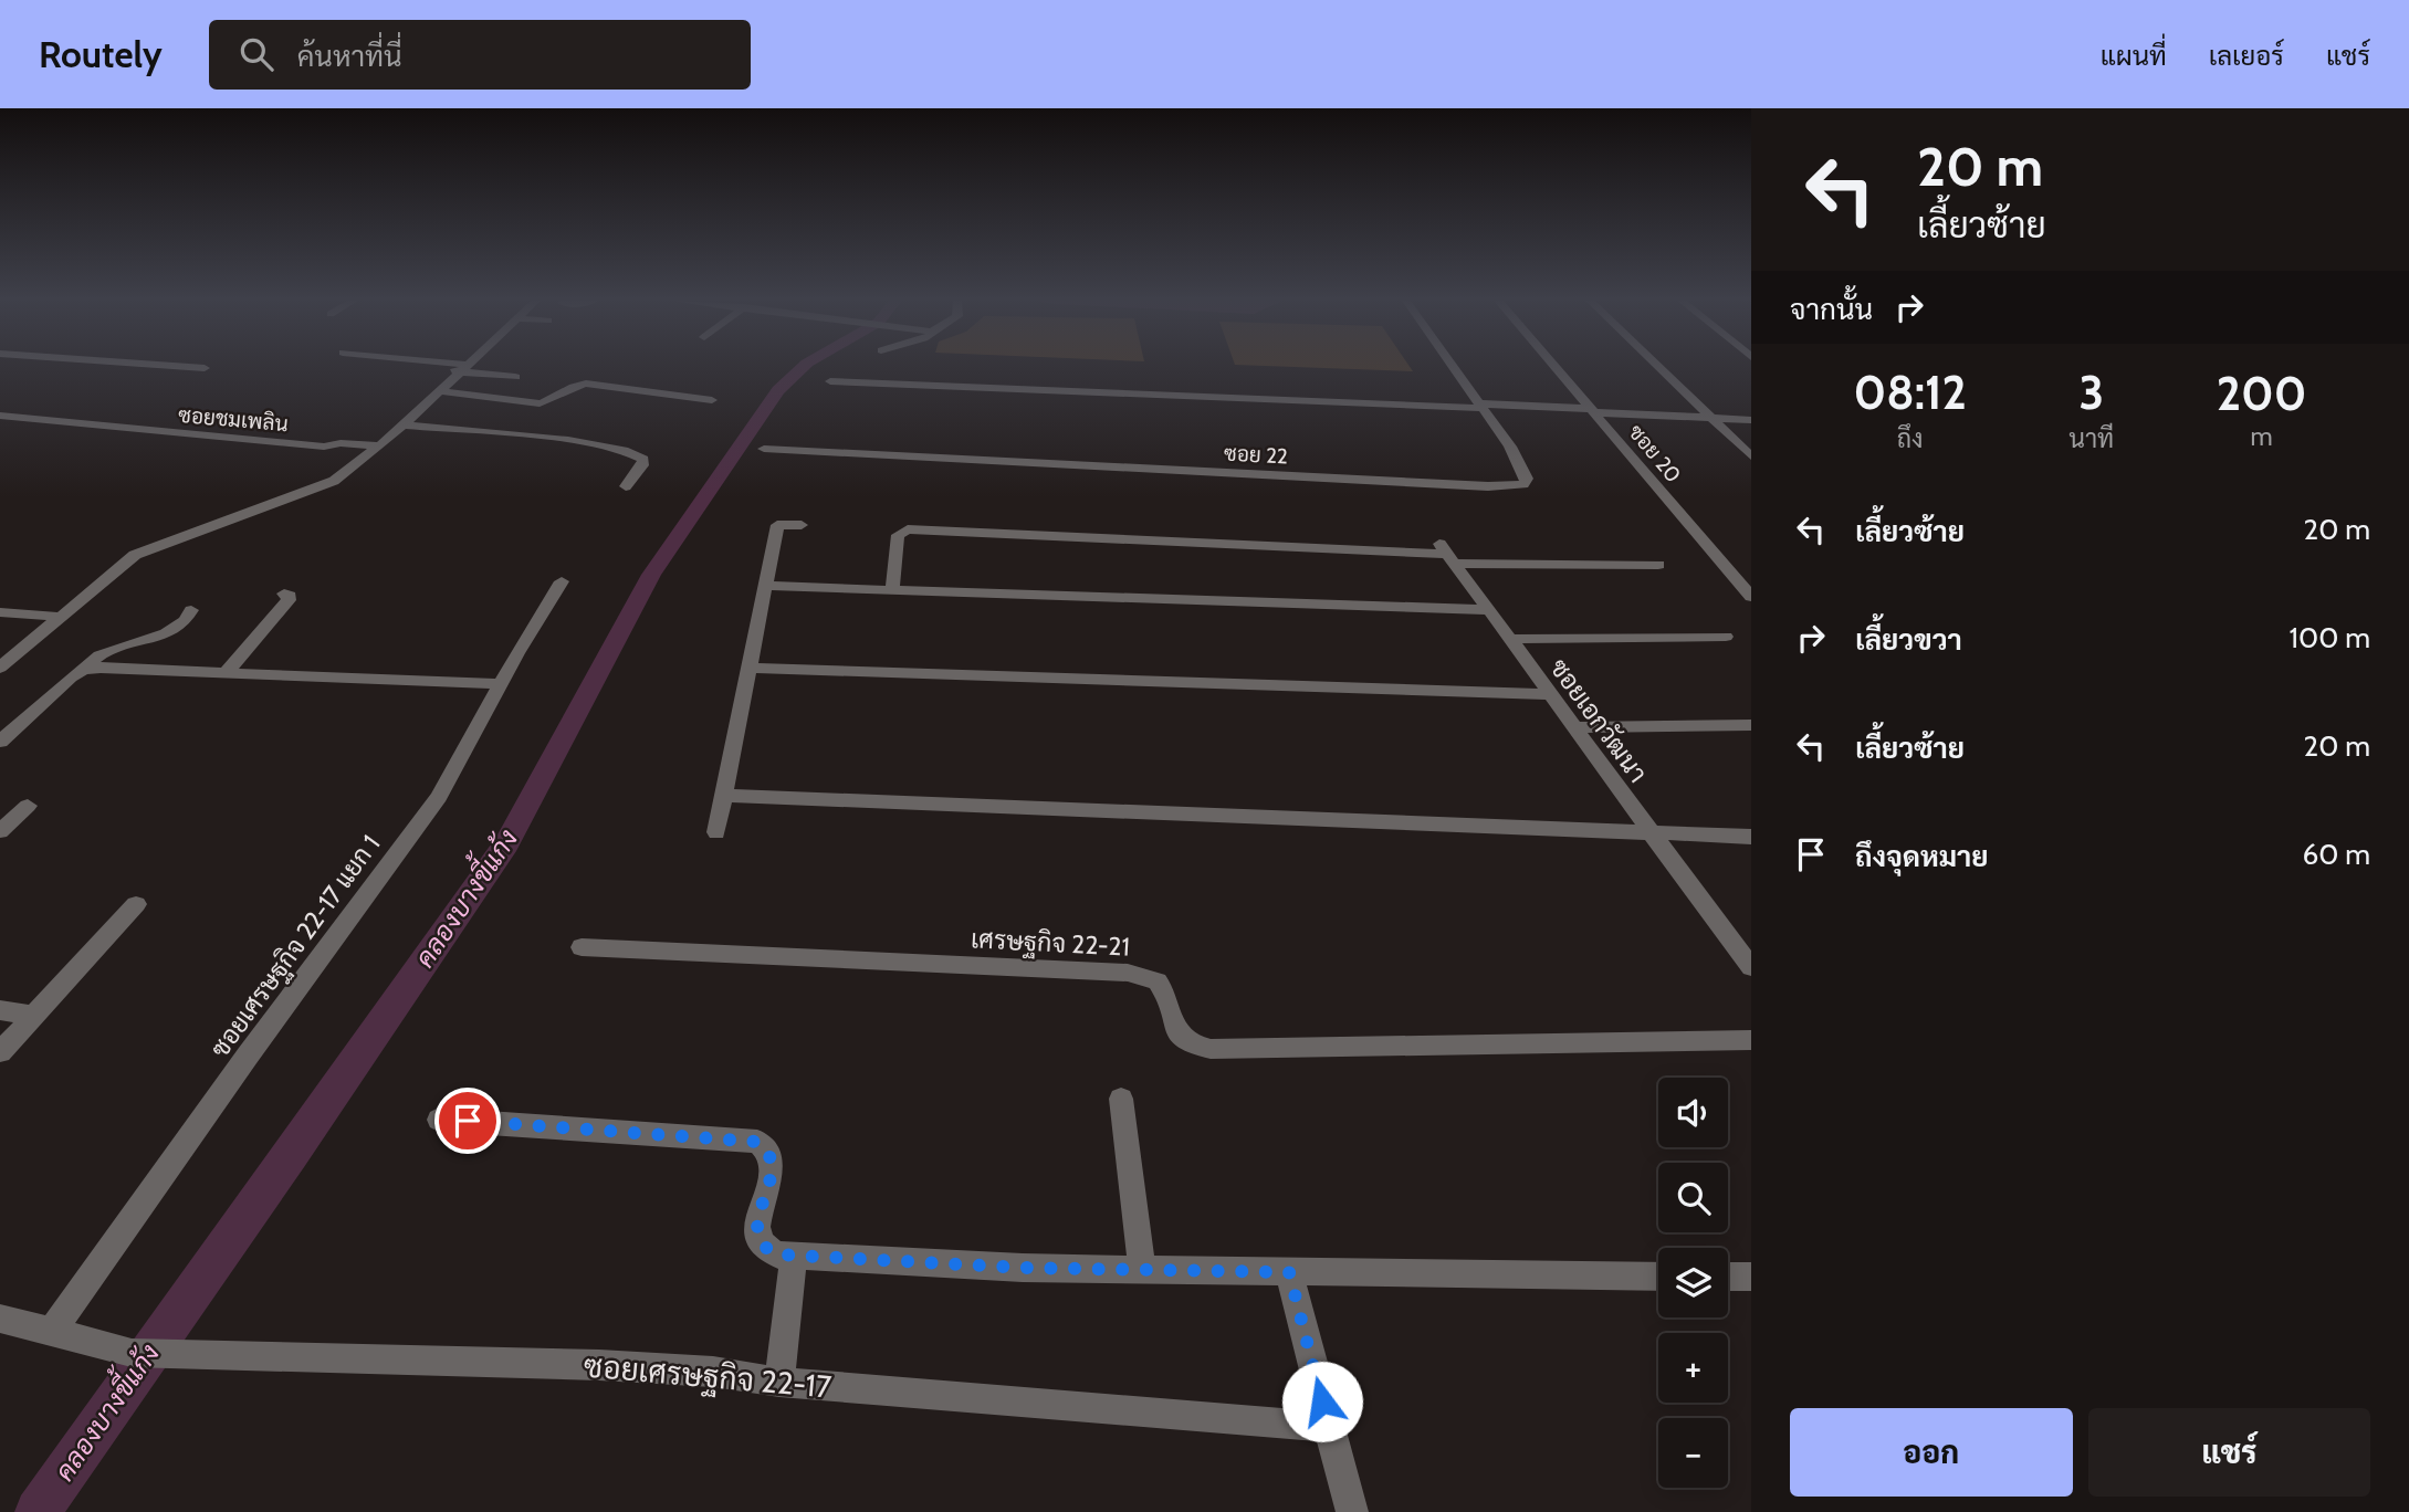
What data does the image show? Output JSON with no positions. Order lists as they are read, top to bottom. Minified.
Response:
{"streets":{"street":["ซอยชมเพลิน","ซอย 20","ซอย 22","ซอยเอกวัฒนา","เศรษฐกิจ 22-21","ซอยเศรษฐกิจ 22-17 แยก 1","ซอยเศรษฐกิจ 22-17"]},"crossings":[["ซอยเศรษฐกิจ 22-17 แยก 1","ซอยเศรษฐกิจ 22-17"]],"water":["คลองบางขี้แก้ง"],"page":{"header":"Routely","search":"ค้นหาที่นี่","nav":["แผนที่","เลเยอร์","แชร์"],"turn":["20 m","เลี้ยวซ้าย"],"then":"จากนั้น","eta":["08:12","ถึง","3","นาที","200","m"],"list":[{"name":"เลี้ยวซ้าย","value":"20 m"},{"name":"เลี้ยวขวา","value":"100 m"},{"name":"เลี้ยวซ้าย","value":"20 m"},{"name":"ถึงจุดหมาย","value":"60 m"}],"map_buttons":["+","−"],"buttons":["ออก","แชร์"]}}
